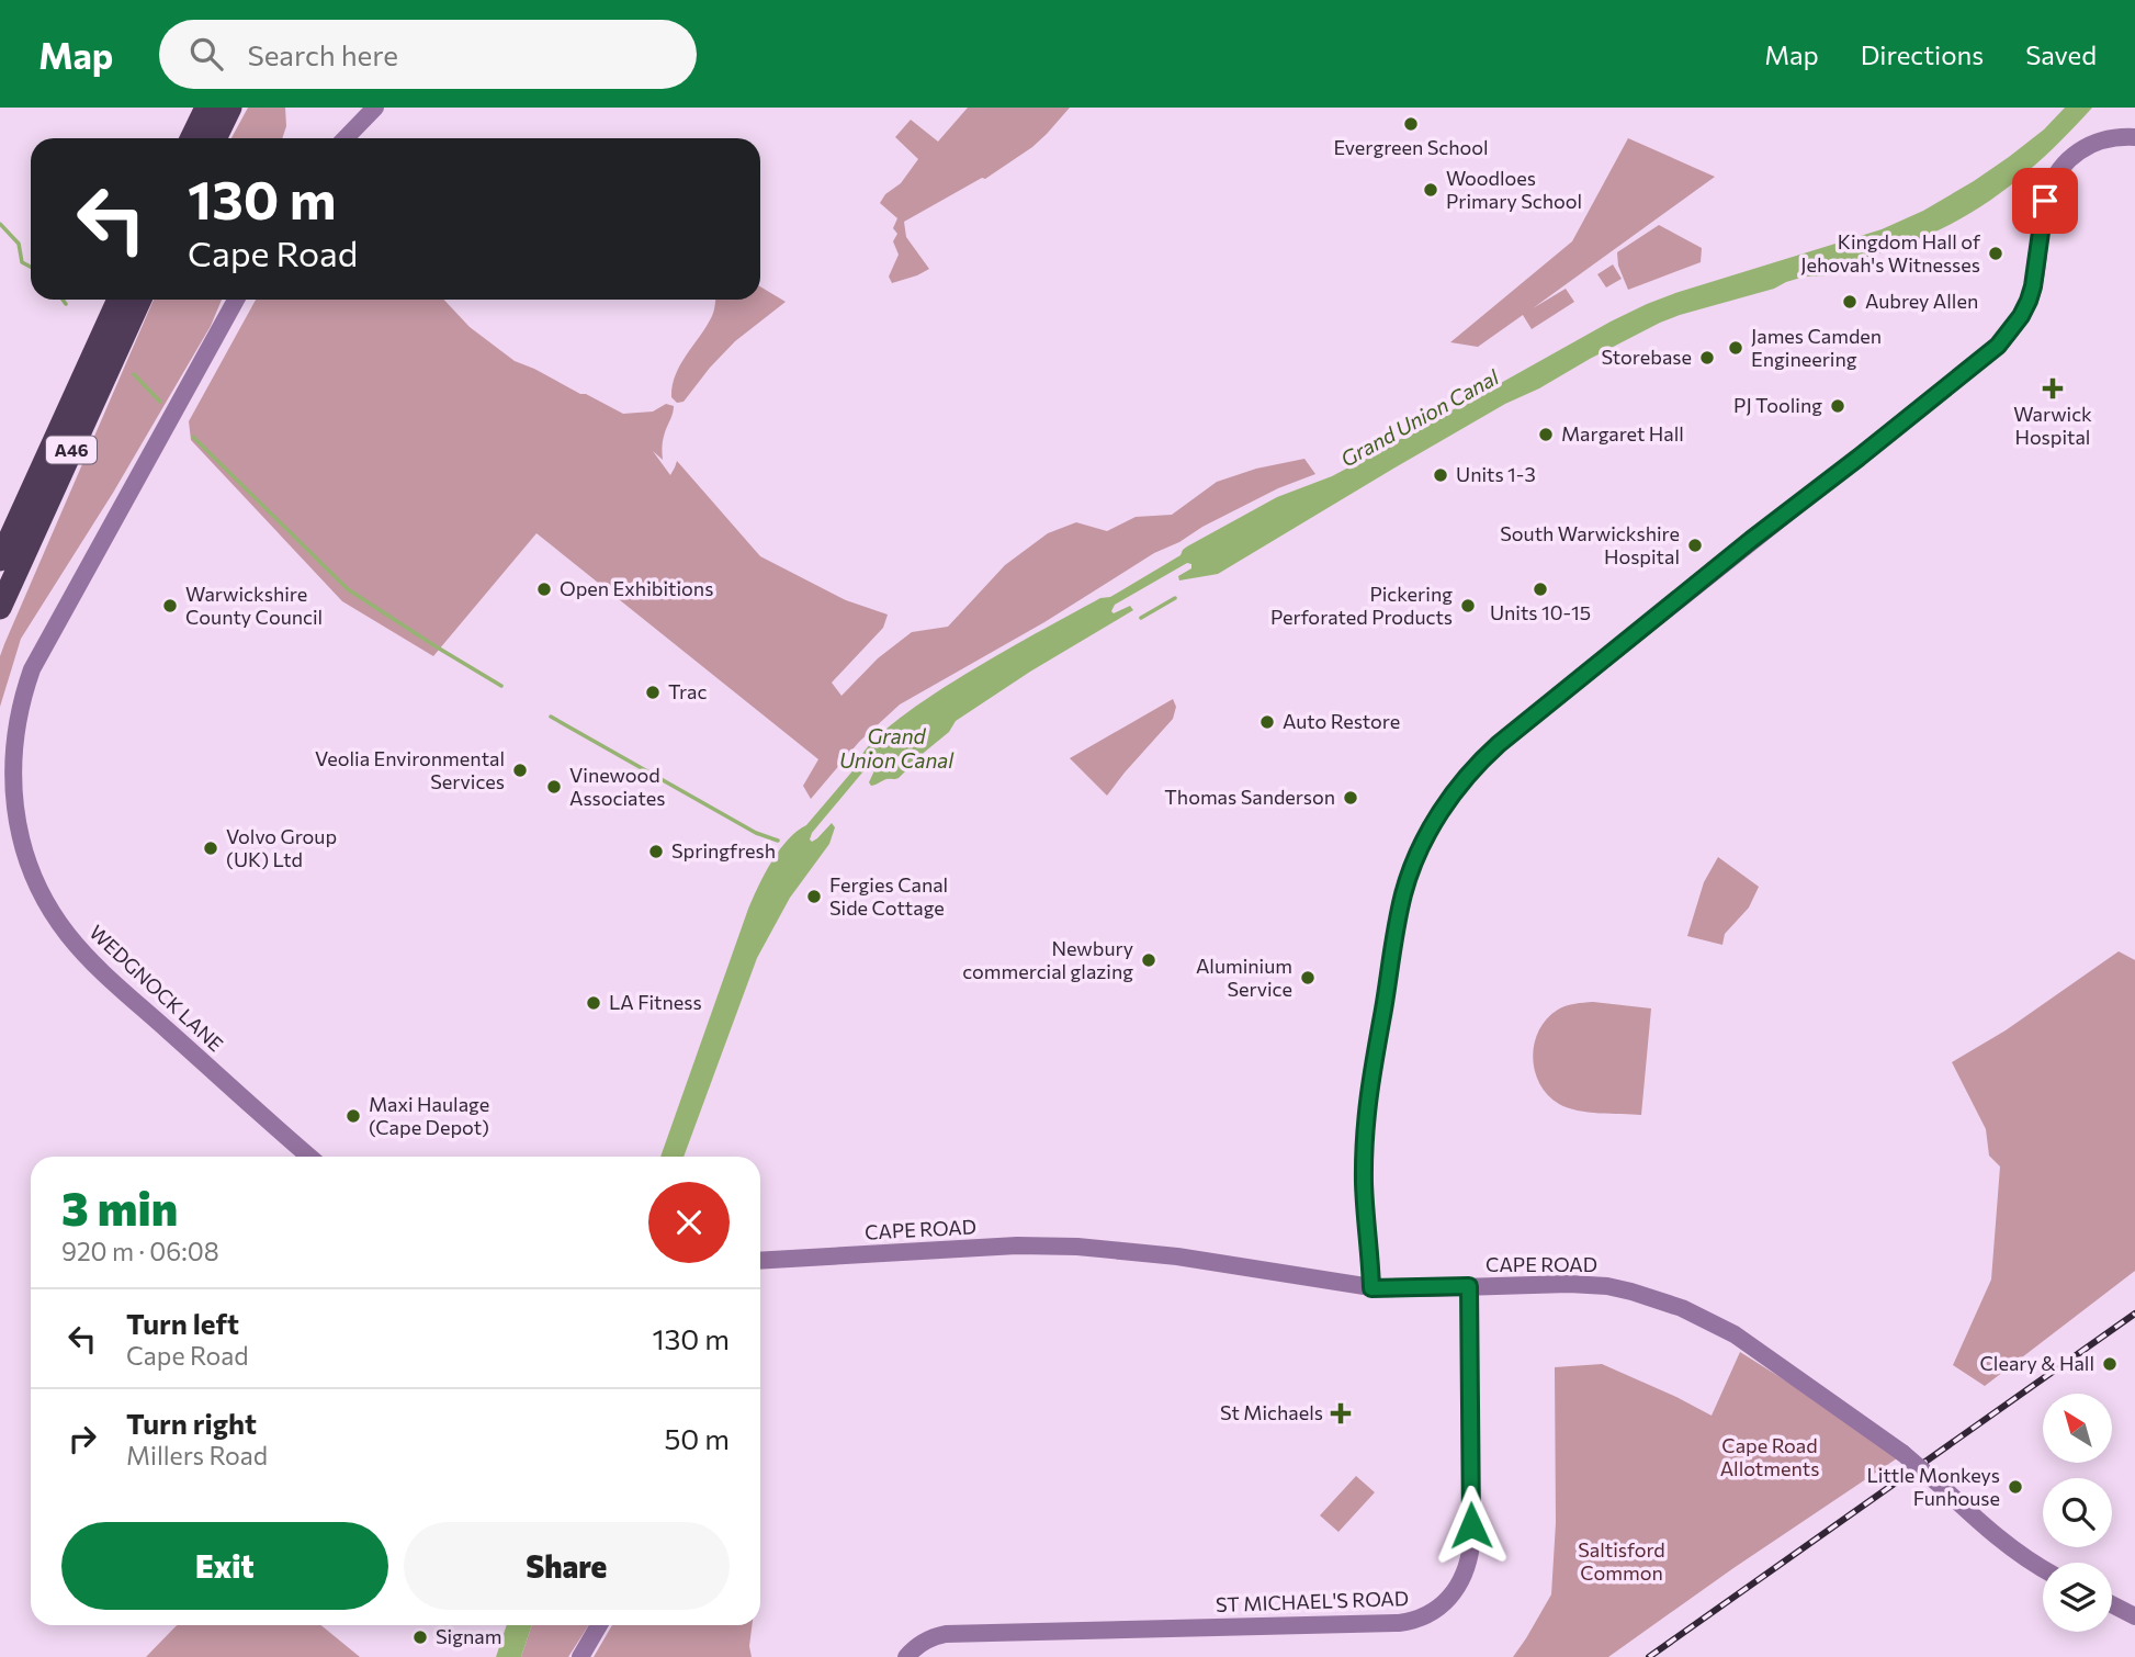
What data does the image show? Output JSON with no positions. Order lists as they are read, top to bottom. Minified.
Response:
{"streets":{"highway":["A46"],"street":["WEDGNOCK LANE","CAPE ROAD","ST MICHAEL'S ROAD"]},"crossings":[["CAPE ROAD","ST MICHAEL'S ROAD"]],"water":["Grand Union Canal"],"parks":["Cape Road Allotments","Saltisford Common"],"places":{"other":["Evergreen School","Woodloes Primary School","Kingdom Hall of Jehovah's Witnesses","Aubrey Allen","James Camden Engineering","Storebase","PJ Tooling","Margaret Hall","Units 1-3","South Warwickshire Hospital","Open Exhibitions","Units 10-15","Warwickshire County Council","Pickering Perforated Products","Trac","Auto Restore","Veolia Environmental Services","Vinewood Associates","Thomas Sanderson","Volvo Group (UK) Ltd","Springfresh","Fergies Canal Side Cottage","Newbury commercial glazing","Aluminium Service","LA Fitness","Maxi Haulage (Cape Depot)","Cleary & Hall","Little Monkeys Funhouse","Signam"],"health":["Warwick Hospital","St Michaels"]},"north":"top left","page":{"header":"Map","search":"Search here","nav":["Map","Directions","Saved"],"turn":["130 m","Cape Road"],"heading":["3 min","920 m · 06:08"],"list":[{"name":"Turn left","note":"Cape Road","value":"130 m"},{"name":"Turn right","note":"Millers Road","value":"50 m"}],"buttons":["Exit","Share"]}}
